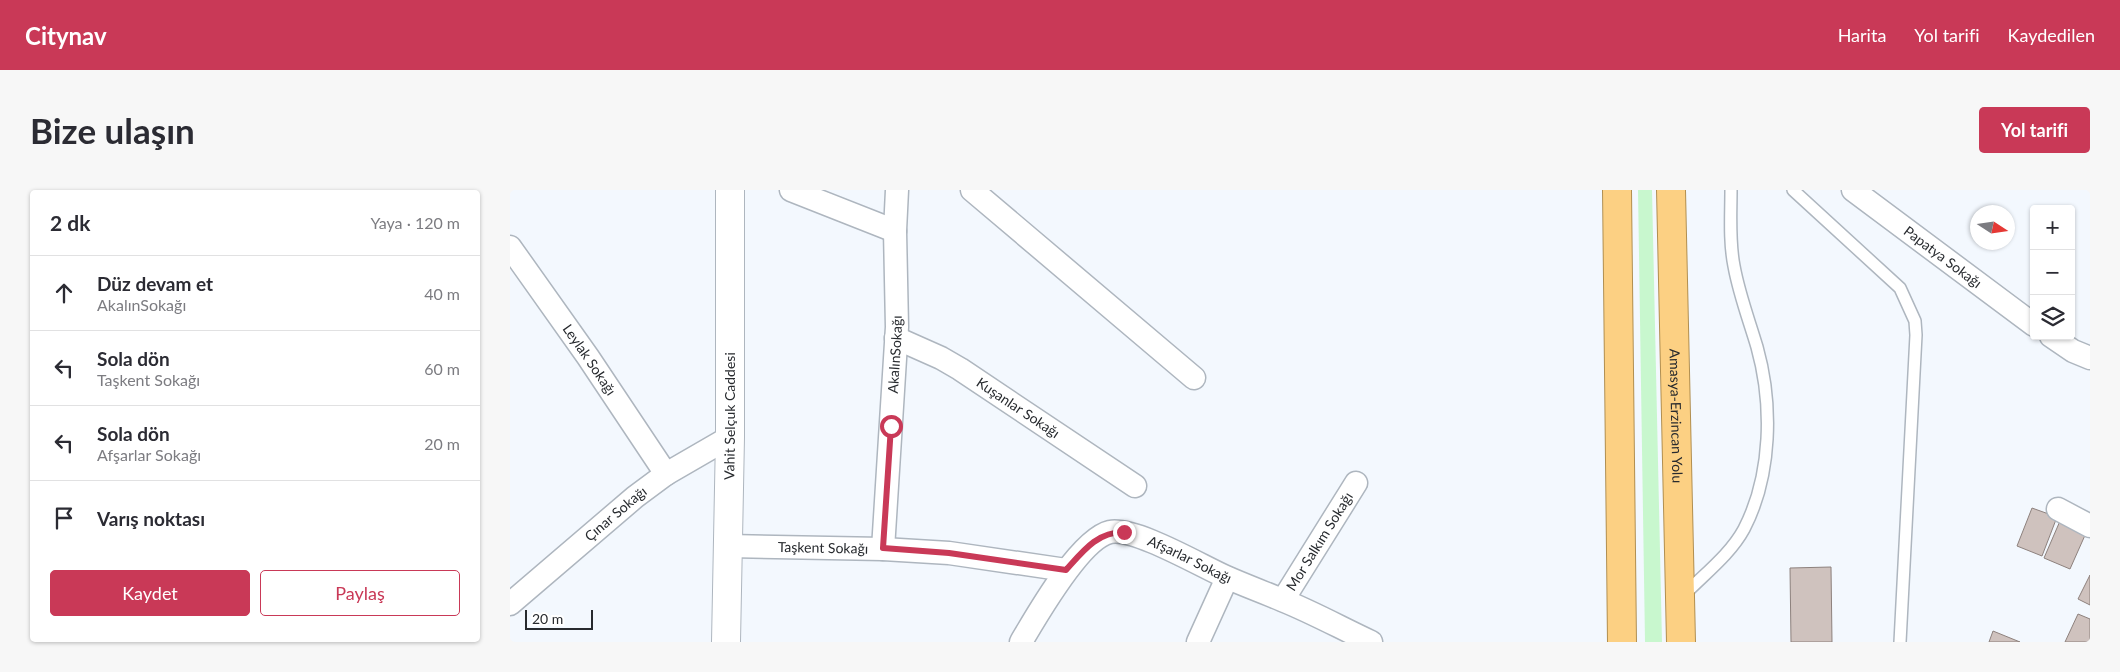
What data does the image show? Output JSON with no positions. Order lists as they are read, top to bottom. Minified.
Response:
{"streets":{"highway":["Amasya-Erzincan Yolu"],"street":["Papatya Sokağı","AkalınSokağı","Leylak Sokağı","Kuşanlar Sokağı","Vahit Selçuk Caddesi","Çınar Sokağı","Mor Salkım Sokağı","Taşkent Sokağı","Afşarlar Sokağı"]},"crossings":[["AkalınSokağı","Kuşanlar Sokağı"],["AkalınSokağı","Taşkent Sokağı"],["Leylak Sokağı","Çınar Sokağı"],["Vahit Selçuk Caddesi","Çınar Sokağı"],["Vahit Selçuk Caddesi","Taşkent Sokağı"],["Mor Salkım Sokağı","Afşarlar Sokağı"],["Taşkent Sokağı","Afşarlar Sokağı"]],"scale_bar":"20 m","north":"right","page":{"header":"Citynav","nav":["Harita","Yol tarifi","Kaydedilen"],"buttons":["Yol tarifi",["Kaydet","Paylaş"]],"title":"Bize ulaşın","heading":["2 dk","Yaya · 120 m"],"map_buttons":["+","−"],"list":[["Düz devam et","AkalınSokağı","40 m"],["Sola dön","Taşkent Sokağı","60 m"],["Sola dön","Afşarlar Sokağı","20 m"],"Varış noktası"],"scale":"20 m"}}
